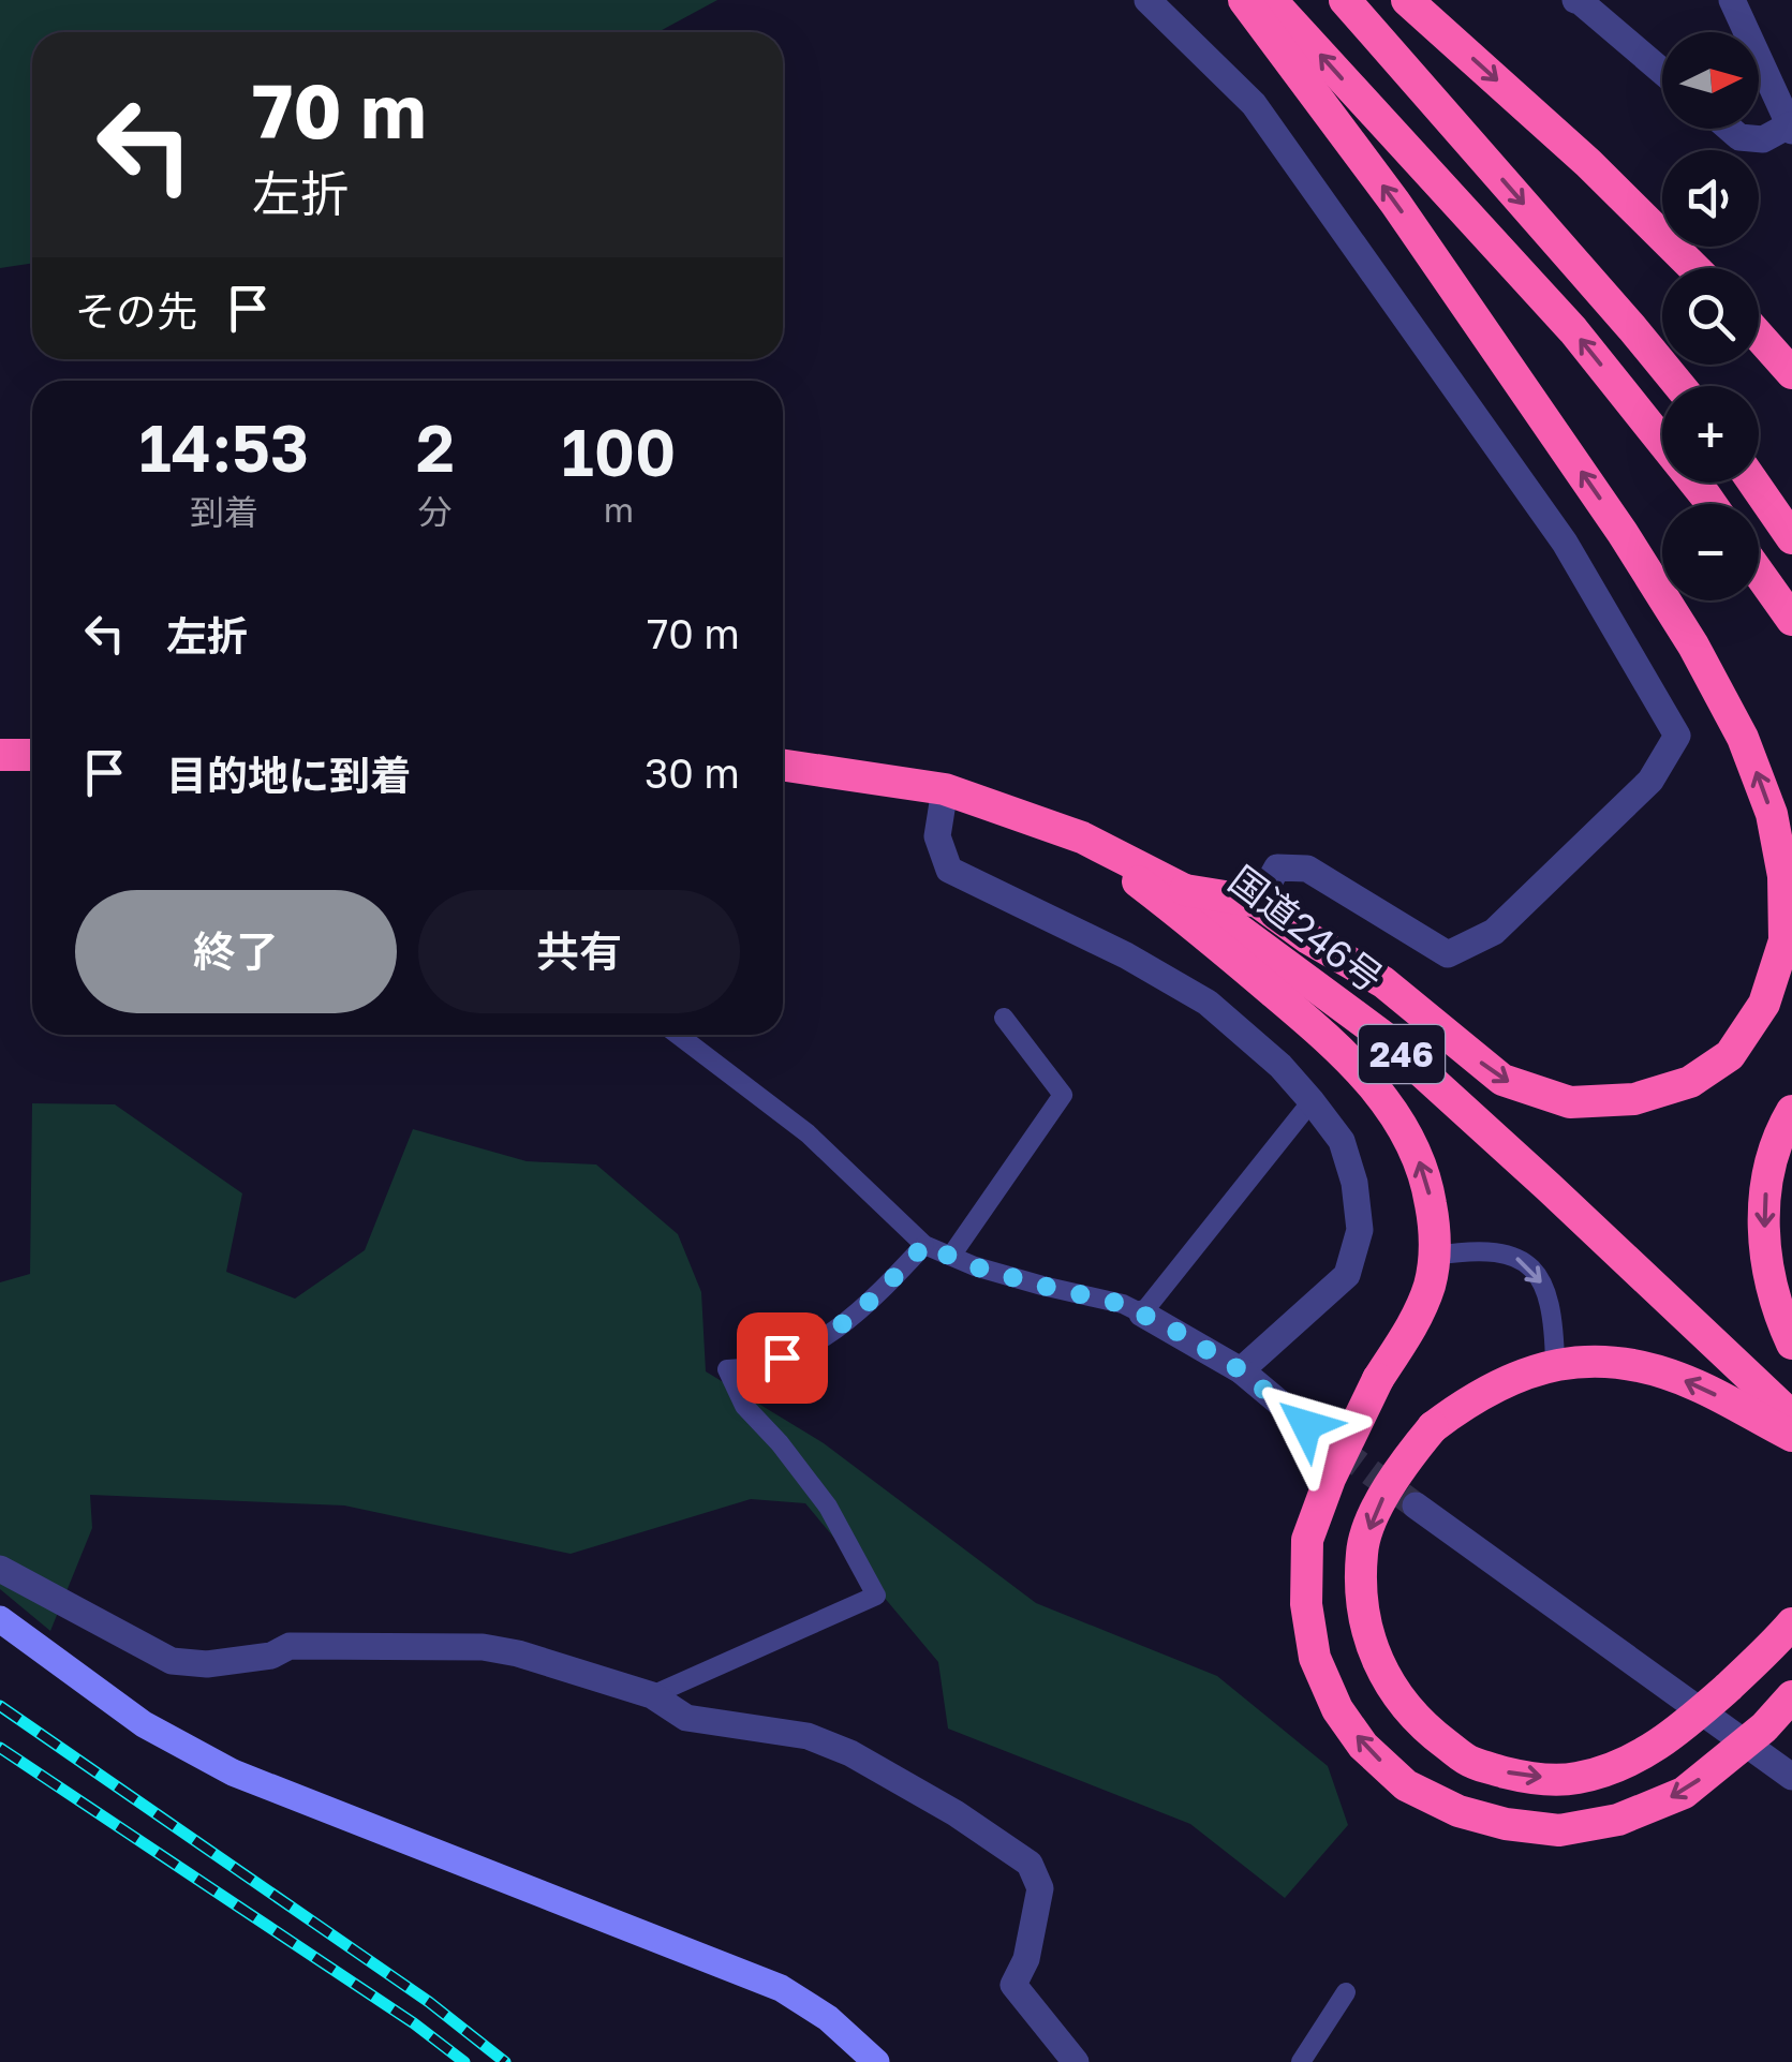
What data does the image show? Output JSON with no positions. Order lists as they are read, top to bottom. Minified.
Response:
{"streets":{"highway":["国道246号","246"]},"north":"right","page":{"map_buttons":["+","−"],"turn":["70 m","左折"],"then":"その先","eta":["14:53","到着","2","分","100","m"],"list":[{"name":"左折","value":"70 m"},{"name":"目的地に到着","value":"30 m"}],"buttons":["終了","共有"]}}
